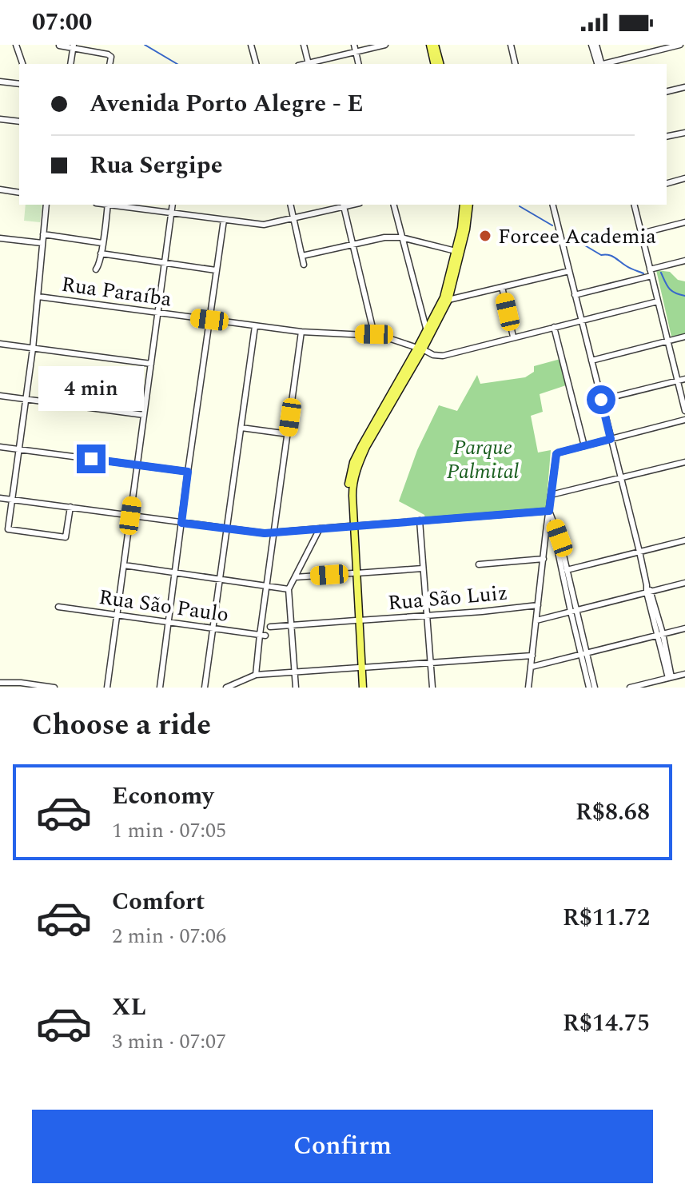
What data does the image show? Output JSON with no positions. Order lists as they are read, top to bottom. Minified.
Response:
{"streets":{"street":["Rua Paraíba","Rua São Luiz","Rua São Paulo"]},"parks":["Parque Palmital"],"places":["Forcee Academia"],"page":{"status":"07:00","banner":["Avenida Porto Alegre - E","Rua Sergipe"],"bubble":"4 min","heading":"Choose a ride","list":[{"name":"Economy","note":"1 min · 07:05","value":"R$8.68"},{"name":"Comfort","note":"2 min · 07:06","value":"R$11.72"},{"name":"XL","note":"3 min · 07:07","value":"R$14.75"}],"buttons":"Confirm"}}
